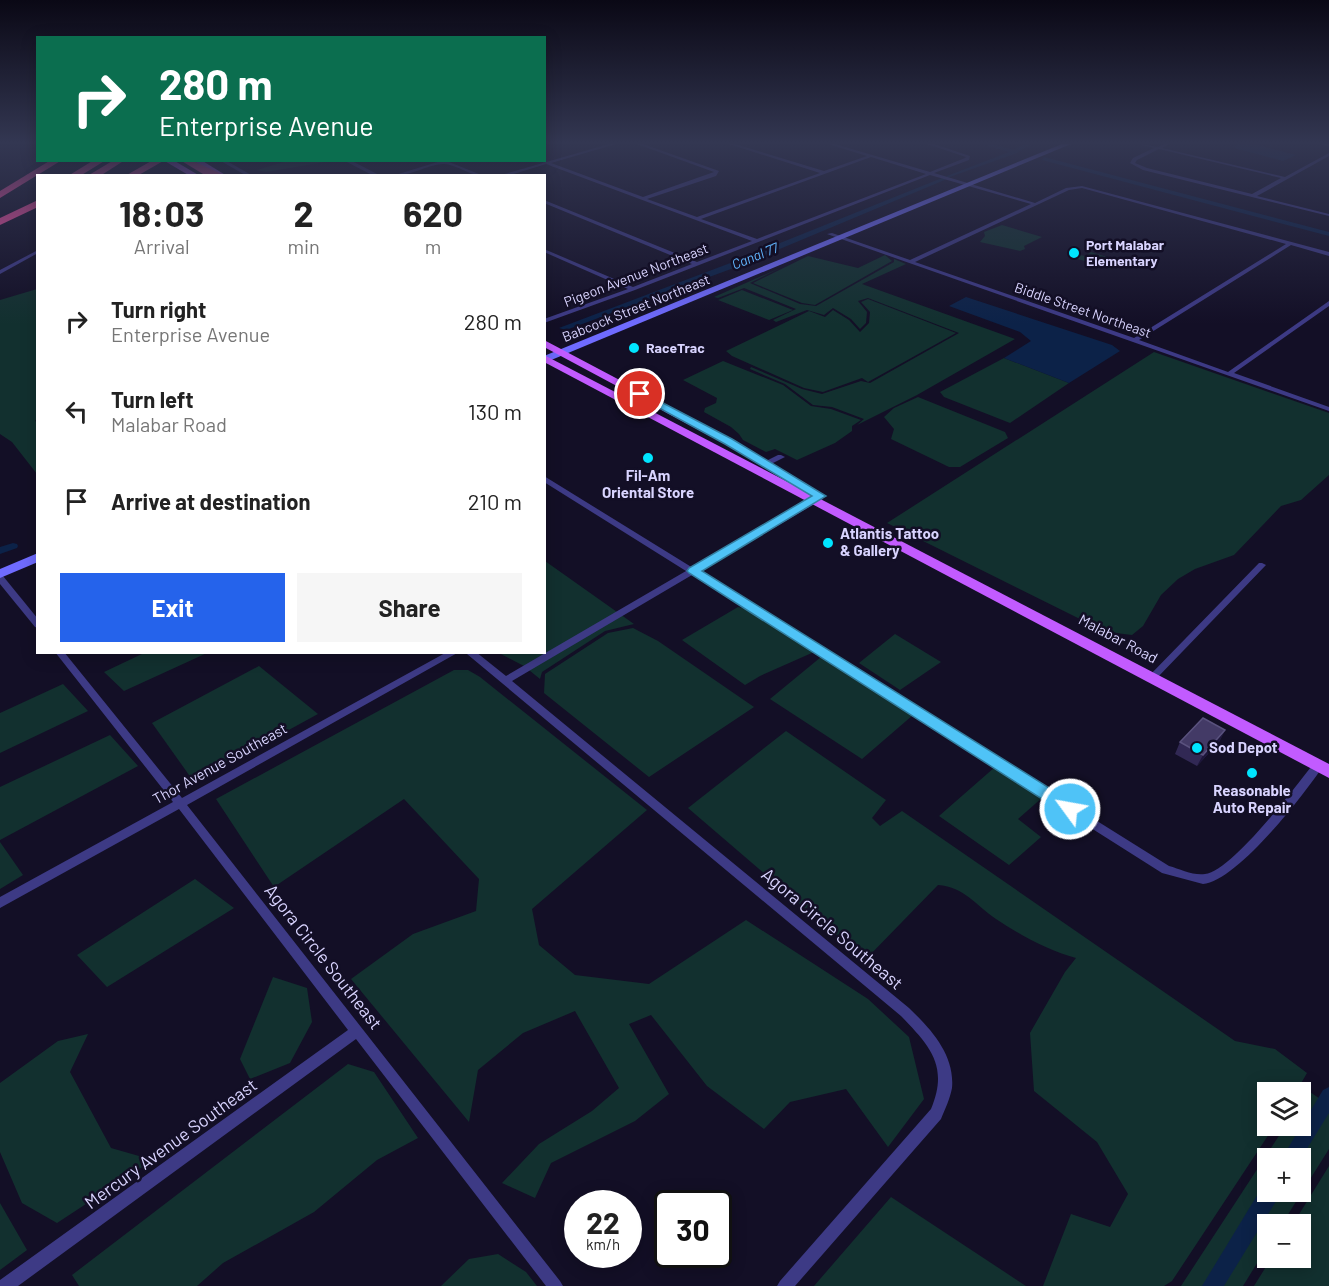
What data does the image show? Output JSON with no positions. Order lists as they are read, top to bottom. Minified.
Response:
{"streets":{"main road":["Babcock Street Northeast","Malabar Road"],"street":["Pigeon Avenue Northeast","Biddle Street Northeast","Thor Avenue Southeast","Agora Circle Southeast","Mercury Avenue Southeast"]},"crossings":[["Babcock Street Northeast","Biddle Street Northeast"],["Babcock Street Northeast","Malabar Road"],["Thor Avenue Southeast","Agora Circle Southeast"],["Agora Circle Southeast","Mercury Avenue Southeast"]],"water":["Canal 77"],"places":["Port Malabar Elementary","RaceTrac","Fil-Am Oriental Store","Atlantis Tattoo & Gallery","Sod Depot","Reasonable Auto Repair"],"page":{"turn":["280 m","Enterprise Avenue"],"eta":["18:03","Arrival","2","min","620","m"],"list":[{"name":"Turn right","note":"Enterprise Avenue","value":"280 m"},{"name":"Turn left","note":"Malabar Road","value":"130 m"},{"name":"Arrive at destination","value":"210 m"}],"buttons":["Exit","Share"],"map_buttons":["+","−"],"speed":"22 km/h","limit":"30"}}
